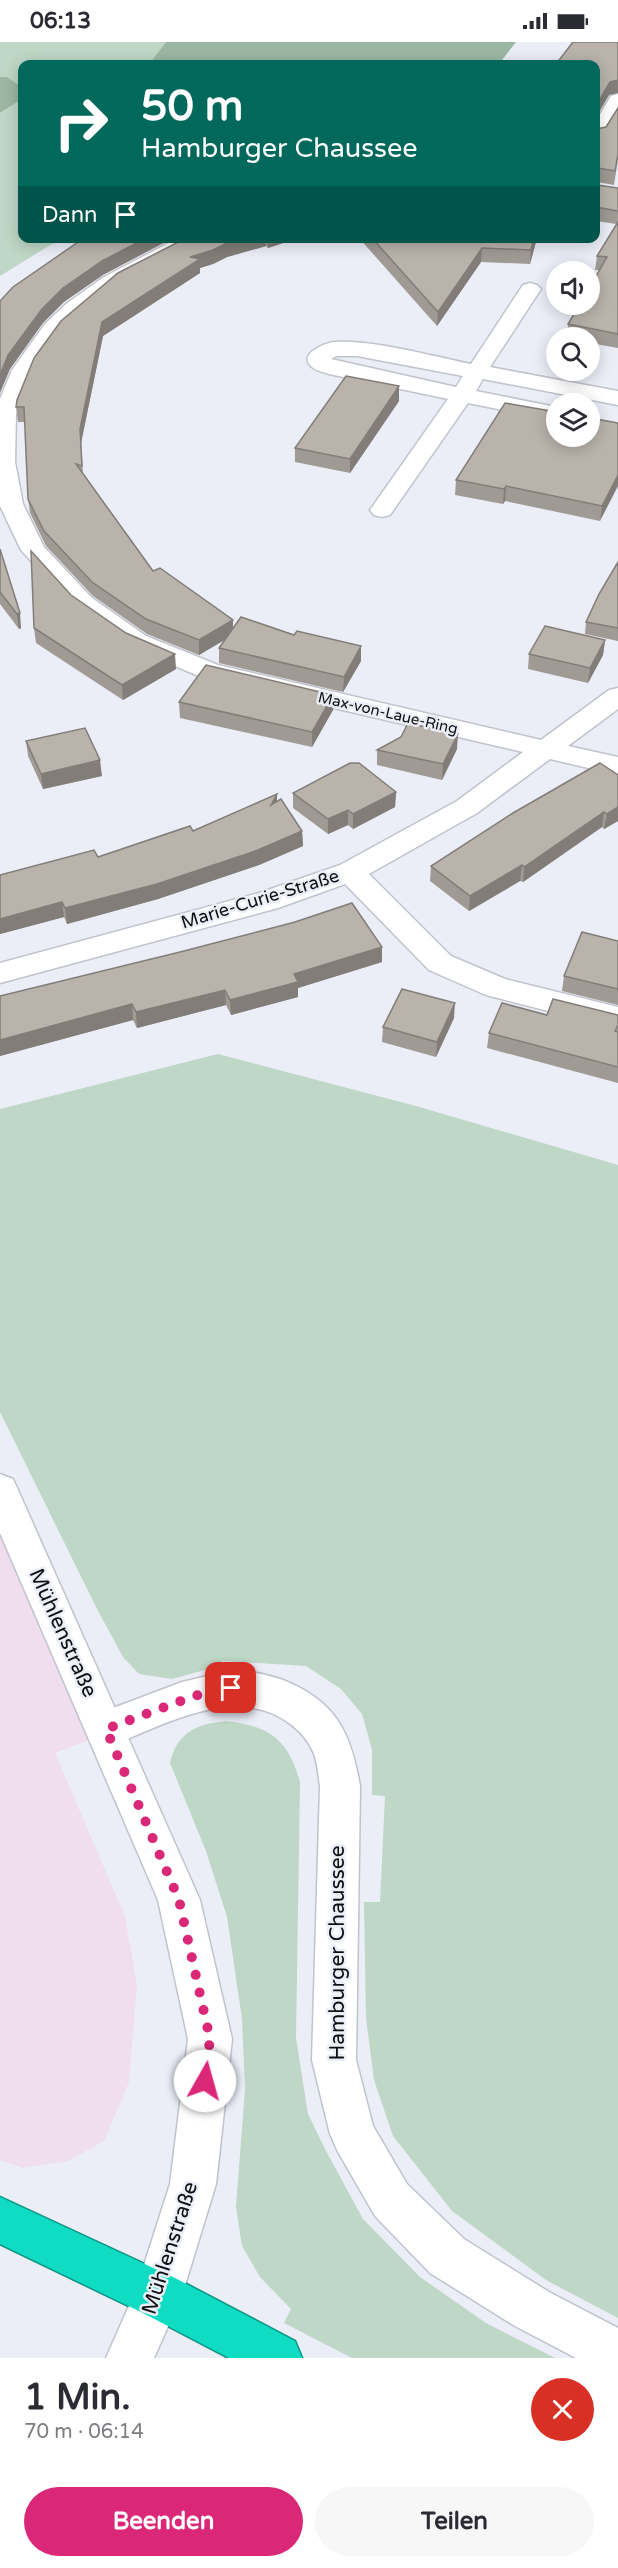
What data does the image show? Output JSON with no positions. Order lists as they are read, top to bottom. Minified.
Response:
{"streets":{"street":["Max-von-Laue-Ring","Marie-Curie-Straße","Mühlenstraße","Hamburger Chaussee"]},"crossings":[["Max-von-Laue-Ring","Marie-Curie-Straße"],["Mühlenstraße","Hamburger Chaussee"]],"page":{"status":"06:13","turn":["50 m","Hamburger Chaussee"],"then":"Dann","heading":["1 Min.","70 m · 06:14"],"buttons":["Beenden","Teilen"]}}
